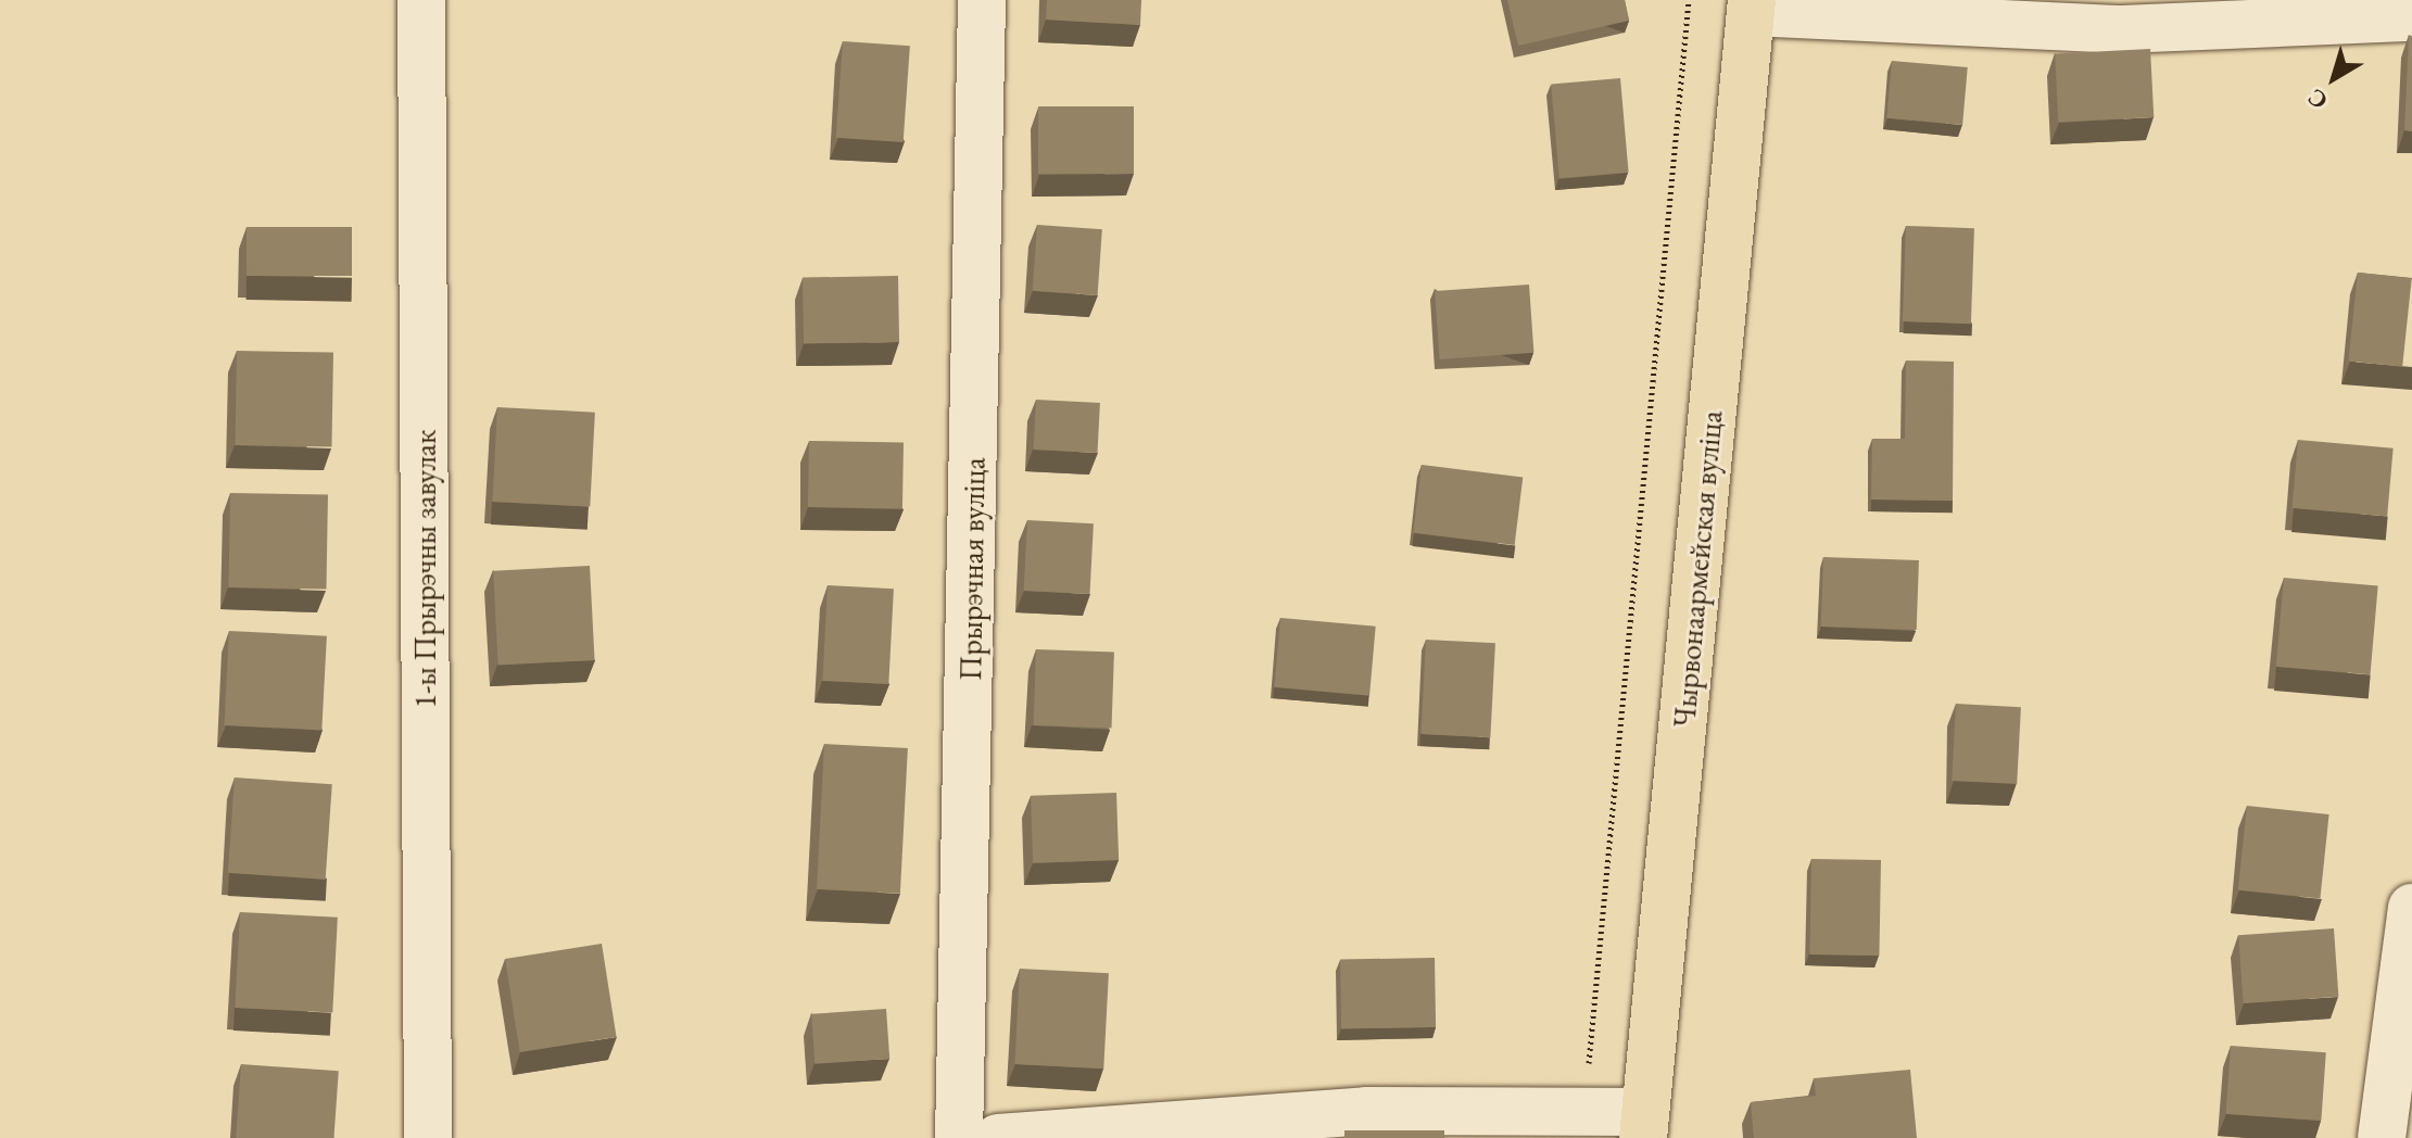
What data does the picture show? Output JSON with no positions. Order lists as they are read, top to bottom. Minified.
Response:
{"streets":{"highway":["Чырвонаармейская вуліца"],"street":["1-ы Прырэчны завулак","Прырэчная вуліца"]},"north":"bottom left"}
